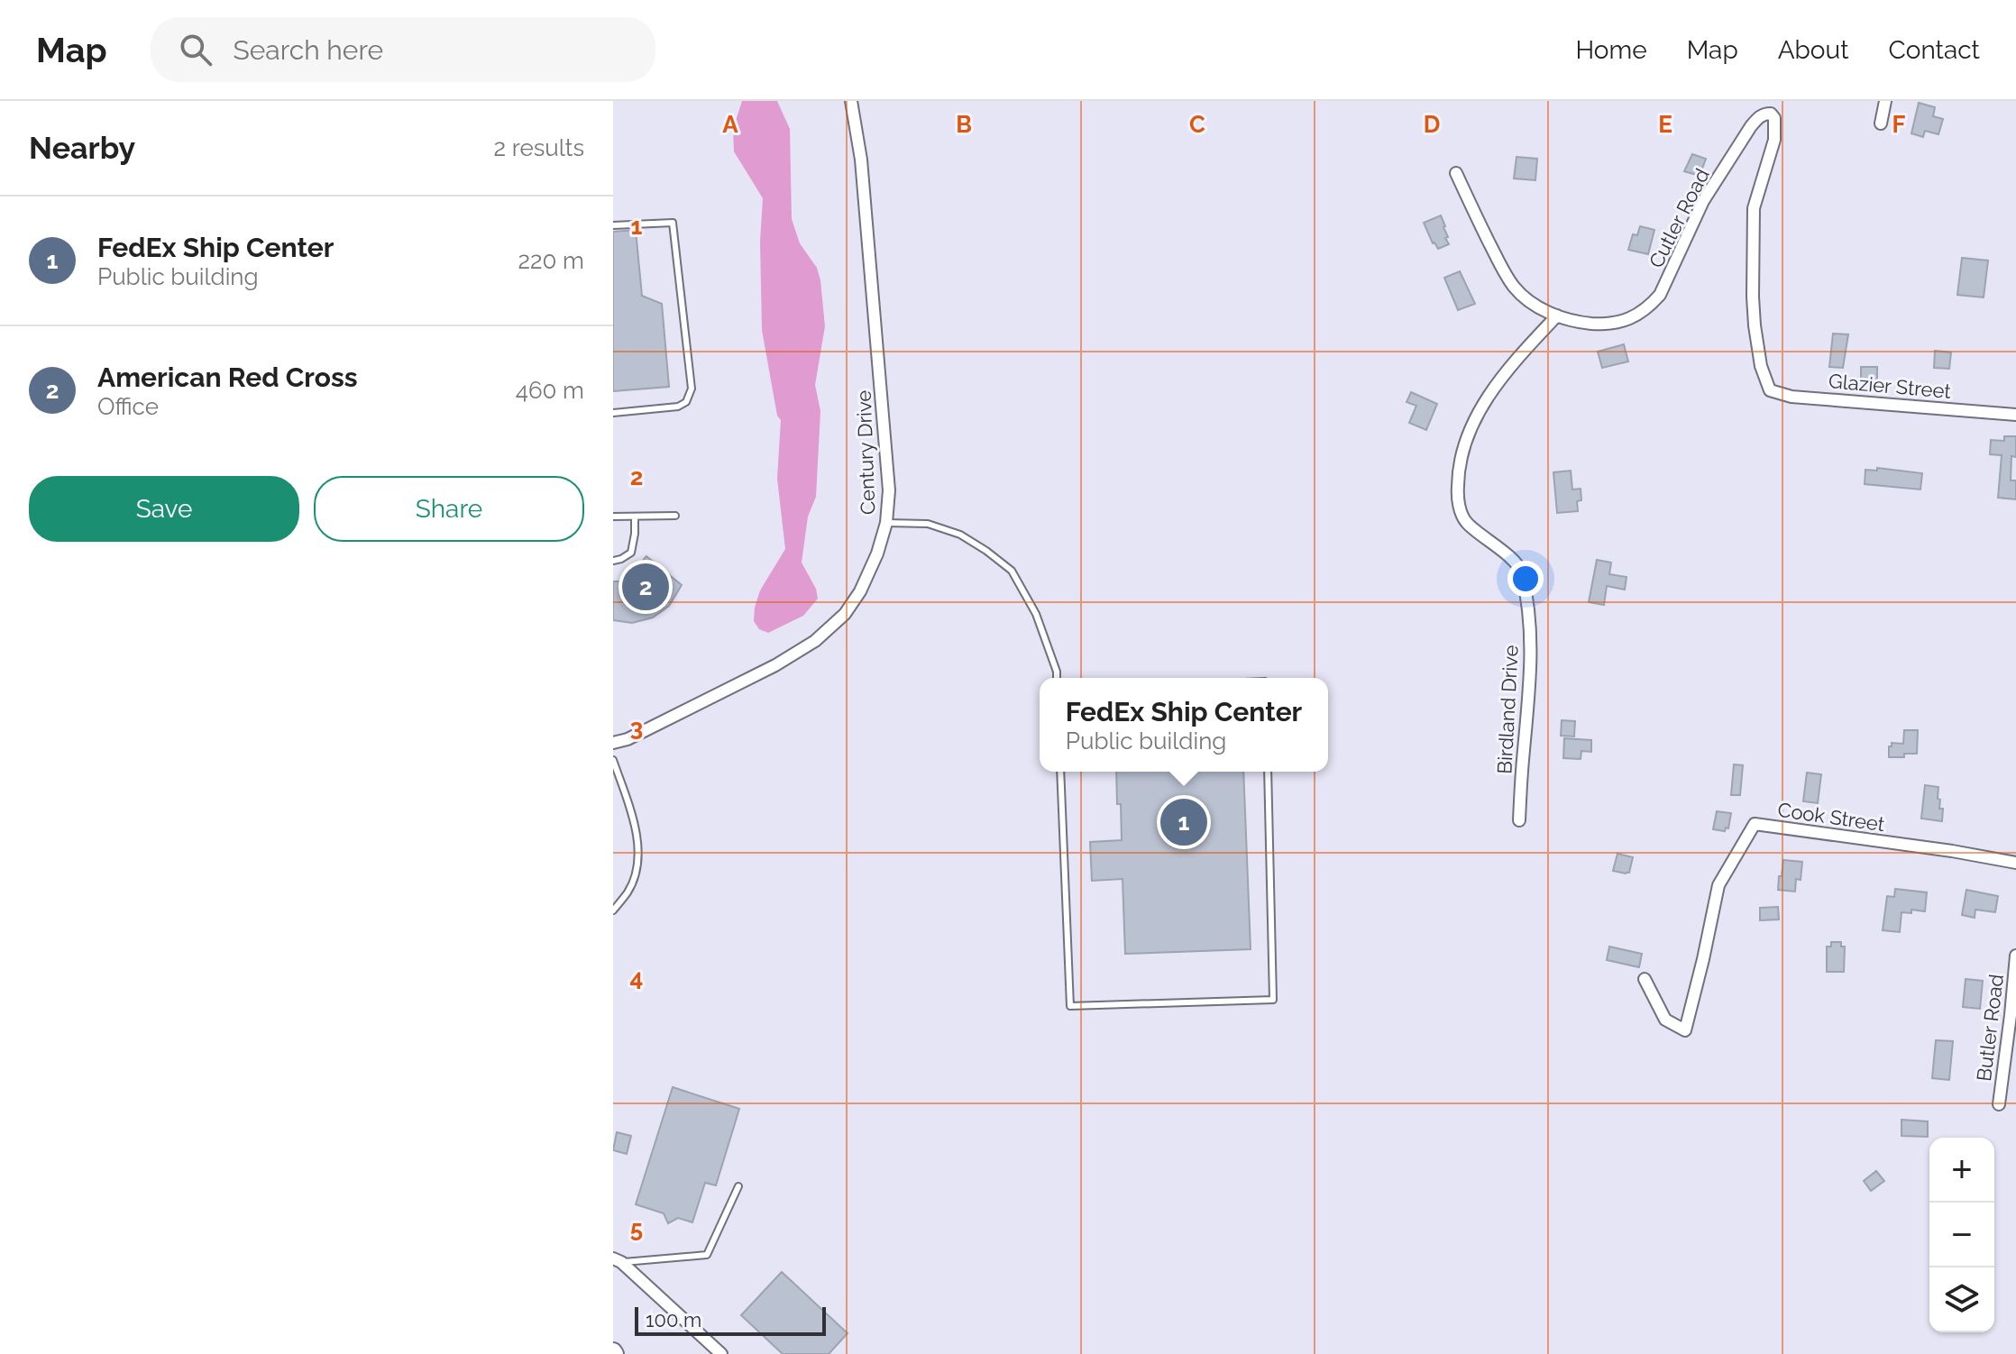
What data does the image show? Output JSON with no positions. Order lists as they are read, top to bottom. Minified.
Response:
{"streets":{"street":["Cutler Road","Glazier Street","Century Drive","Birdland Drive","Cook Street","Butler Road"]},"crossings":[["Cutler Road","Glazier Street"],["Cutler Road","Birdland Drive"]],"scale_bar":"100 m","page":{"header":"Map","search":"Search here","nav":["Home","Map","About","Contact"],"heading":["Nearby","2 results"],"list":[{"mark":"1","name":"FedEx Ship Center","note":"Public building","value":"220 m"},{"mark":"2","name":"American Red Cross","note":"Office","value":"460 m"}],"buttons":["Save","Share"],"pins":["2","1"],"popup":["FedEx Ship Center","Public building"],"map_buttons":["+","−"],"scale":"100 m"},"grid":{"columns":["A","B","C","D","E","F"],"rows":["1","2","3","4","5"]}}
